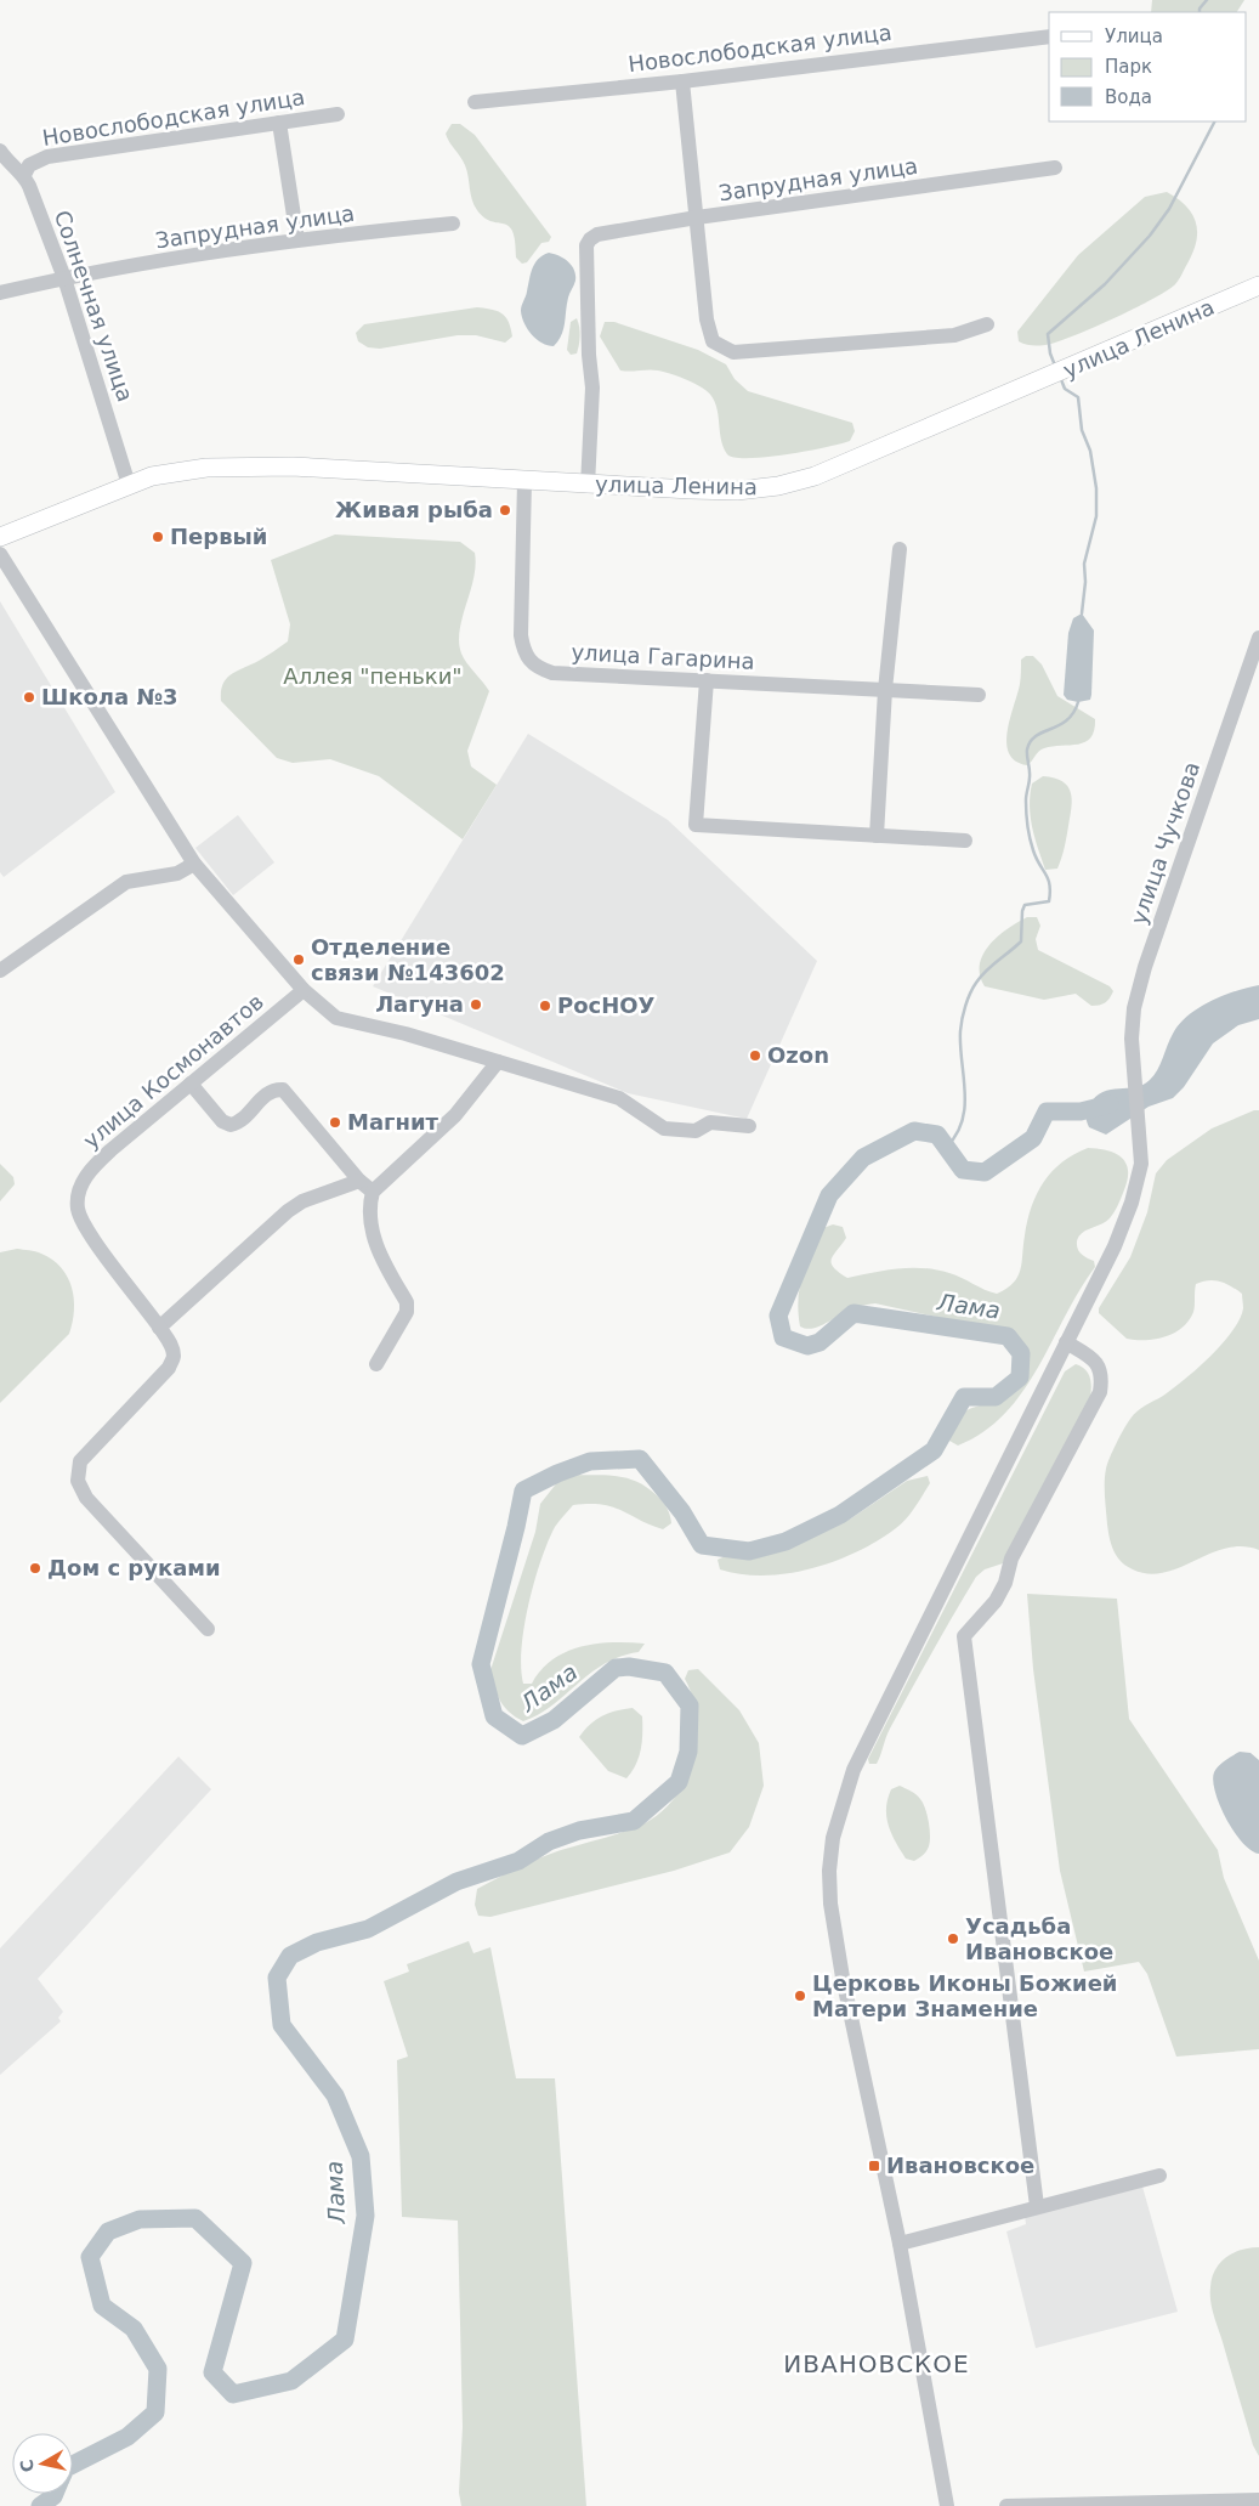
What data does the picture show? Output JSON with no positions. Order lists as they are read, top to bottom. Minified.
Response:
{"streets":{"main road":["улица Ленина"],"street":["Новослободская улица","Запрудная улица","Солнечная улица","улица Гагарина","улица Чучкова","улица Космонавтов"]},"crossings":[["Новослободская улица","Солнечная улица"],["Запрудная улица","Солнечная улица"],["Запрудная улица","улица Ленина"],["Солнечная улица","улица Ленина"],["улица Ленина","улица Гагарина"]],"districts":["ИВАНОВСКОЕ"],"water":["Лама"],"parks":["Аллея \"пеньки\""],"places":{"other":["Живая рыба","Первый","Школа №3","Отделение связи №143602","Лагуна","РосНОУ","Ozon","Магнит","Дом с руками","Усадьба Ивановское","Церковь Иконы Божией Матери Знамение"],"transit":["Ивановское"]},"legend":["Улица","Парк","Вода"],"north":"left"}
